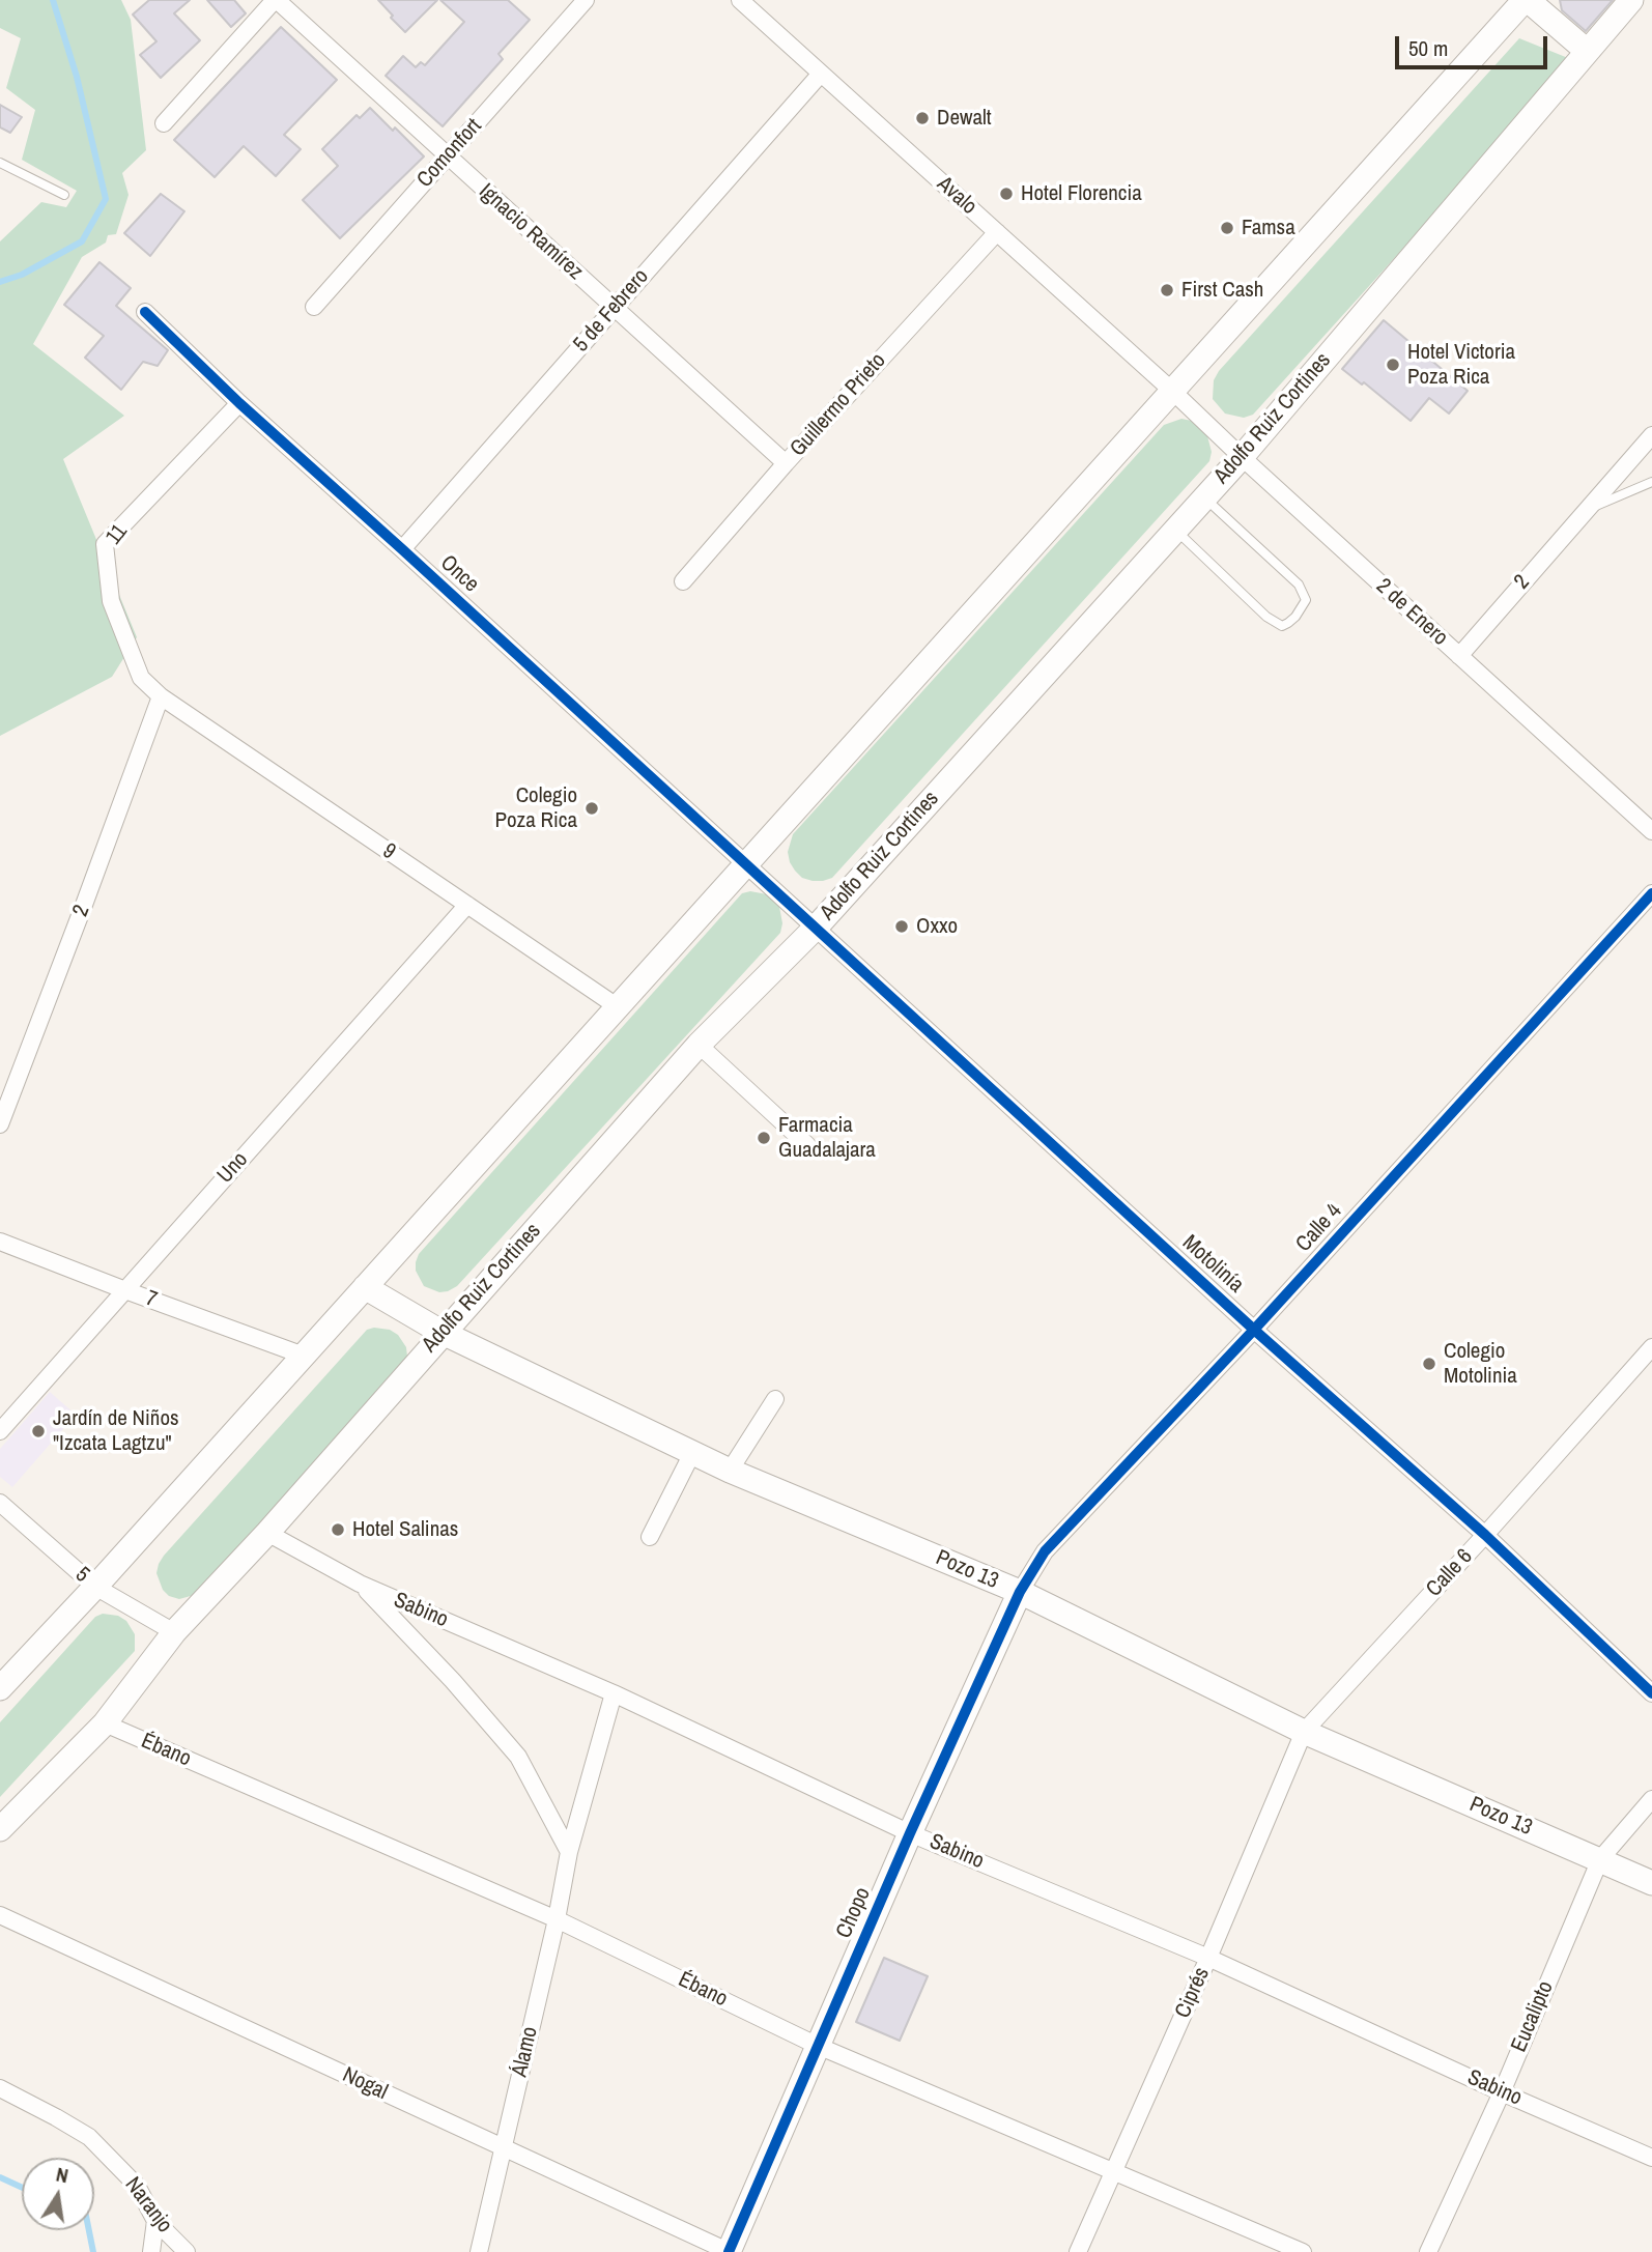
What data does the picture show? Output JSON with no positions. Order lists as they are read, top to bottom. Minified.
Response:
{"streets":{"main road":["Adolfo Ruiz Cortines","Pozo 13","Chopo"],"street":["Comonfort","Avalo","Ignacio Ramírez","5 de Febrero","Guillermo Prieto","11","Once","2","2 de Enero","9","Uno","Calle 4","Motolinía","7","Calle 6","5","Sabino","Ébano","Ciprés","Eucalipto","Álamo","Nogal","Naranjo"]},"crossings":[["Comonfort","Ignacio Ramírez"],["Avalo","5 de Febrero"],["Avalo","Guillermo Prieto"],["Avalo","2 de Enero"],["Ignacio Ramírez","5 de Febrero"],["Ignacio Ramírez","Guillermo Prieto"],["5 de Febrero","Once"],["Adolfo Ruiz Cortines","2 de Enero"],["Adolfo Ruiz Cortines","Motolinía"],["Adolfo Ruiz Cortines","Pozo 13"],["Adolfo Ruiz Cortines","5"],["Adolfo Ruiz Cortines","Sabino"],["Adolfo Ruiz Cortines","Ébano"],["11","Once"],["11","2"],["11","9"],["Once","Motolinía"],["2","2 de Enero"],["2","9"],["9","Uno"],["Uno","7"],["Calle 4","Motolinía"],["Calle 4","Pozo 13"],["Calle 4","Chopo"],["Motolinía","Calle 6"],["Pozo 13","Calle 6"],["Pozo 13","Chopo"],["Pozo 13","Ciprés"],["Pozo 13","Eucalipto"],["Calle 6","Ciprés"],["Sabino","Chopo"],["Sabino","Ciprés"],["Sabino","Eucalipto"],["Sabino","Álamo"],["Ébano","Chopo"],["Ébano","Ciprés"],["Ébano","Álamo"],["Chopo","Nogal"],["Álamo","Nogal"]],"places":["Dewalt","Hotel Florencia","Famsa","First Cash","Hotel Victoria Poza Rica","Colegio Poza Rica","Oxxo","Farmacia Guadalajara","Colegio Motolinia","Jardín de Niños \"Izcata Lagtzu\"","Hotel Salinas"],"scale_bar":"50 m","north":"top"}
